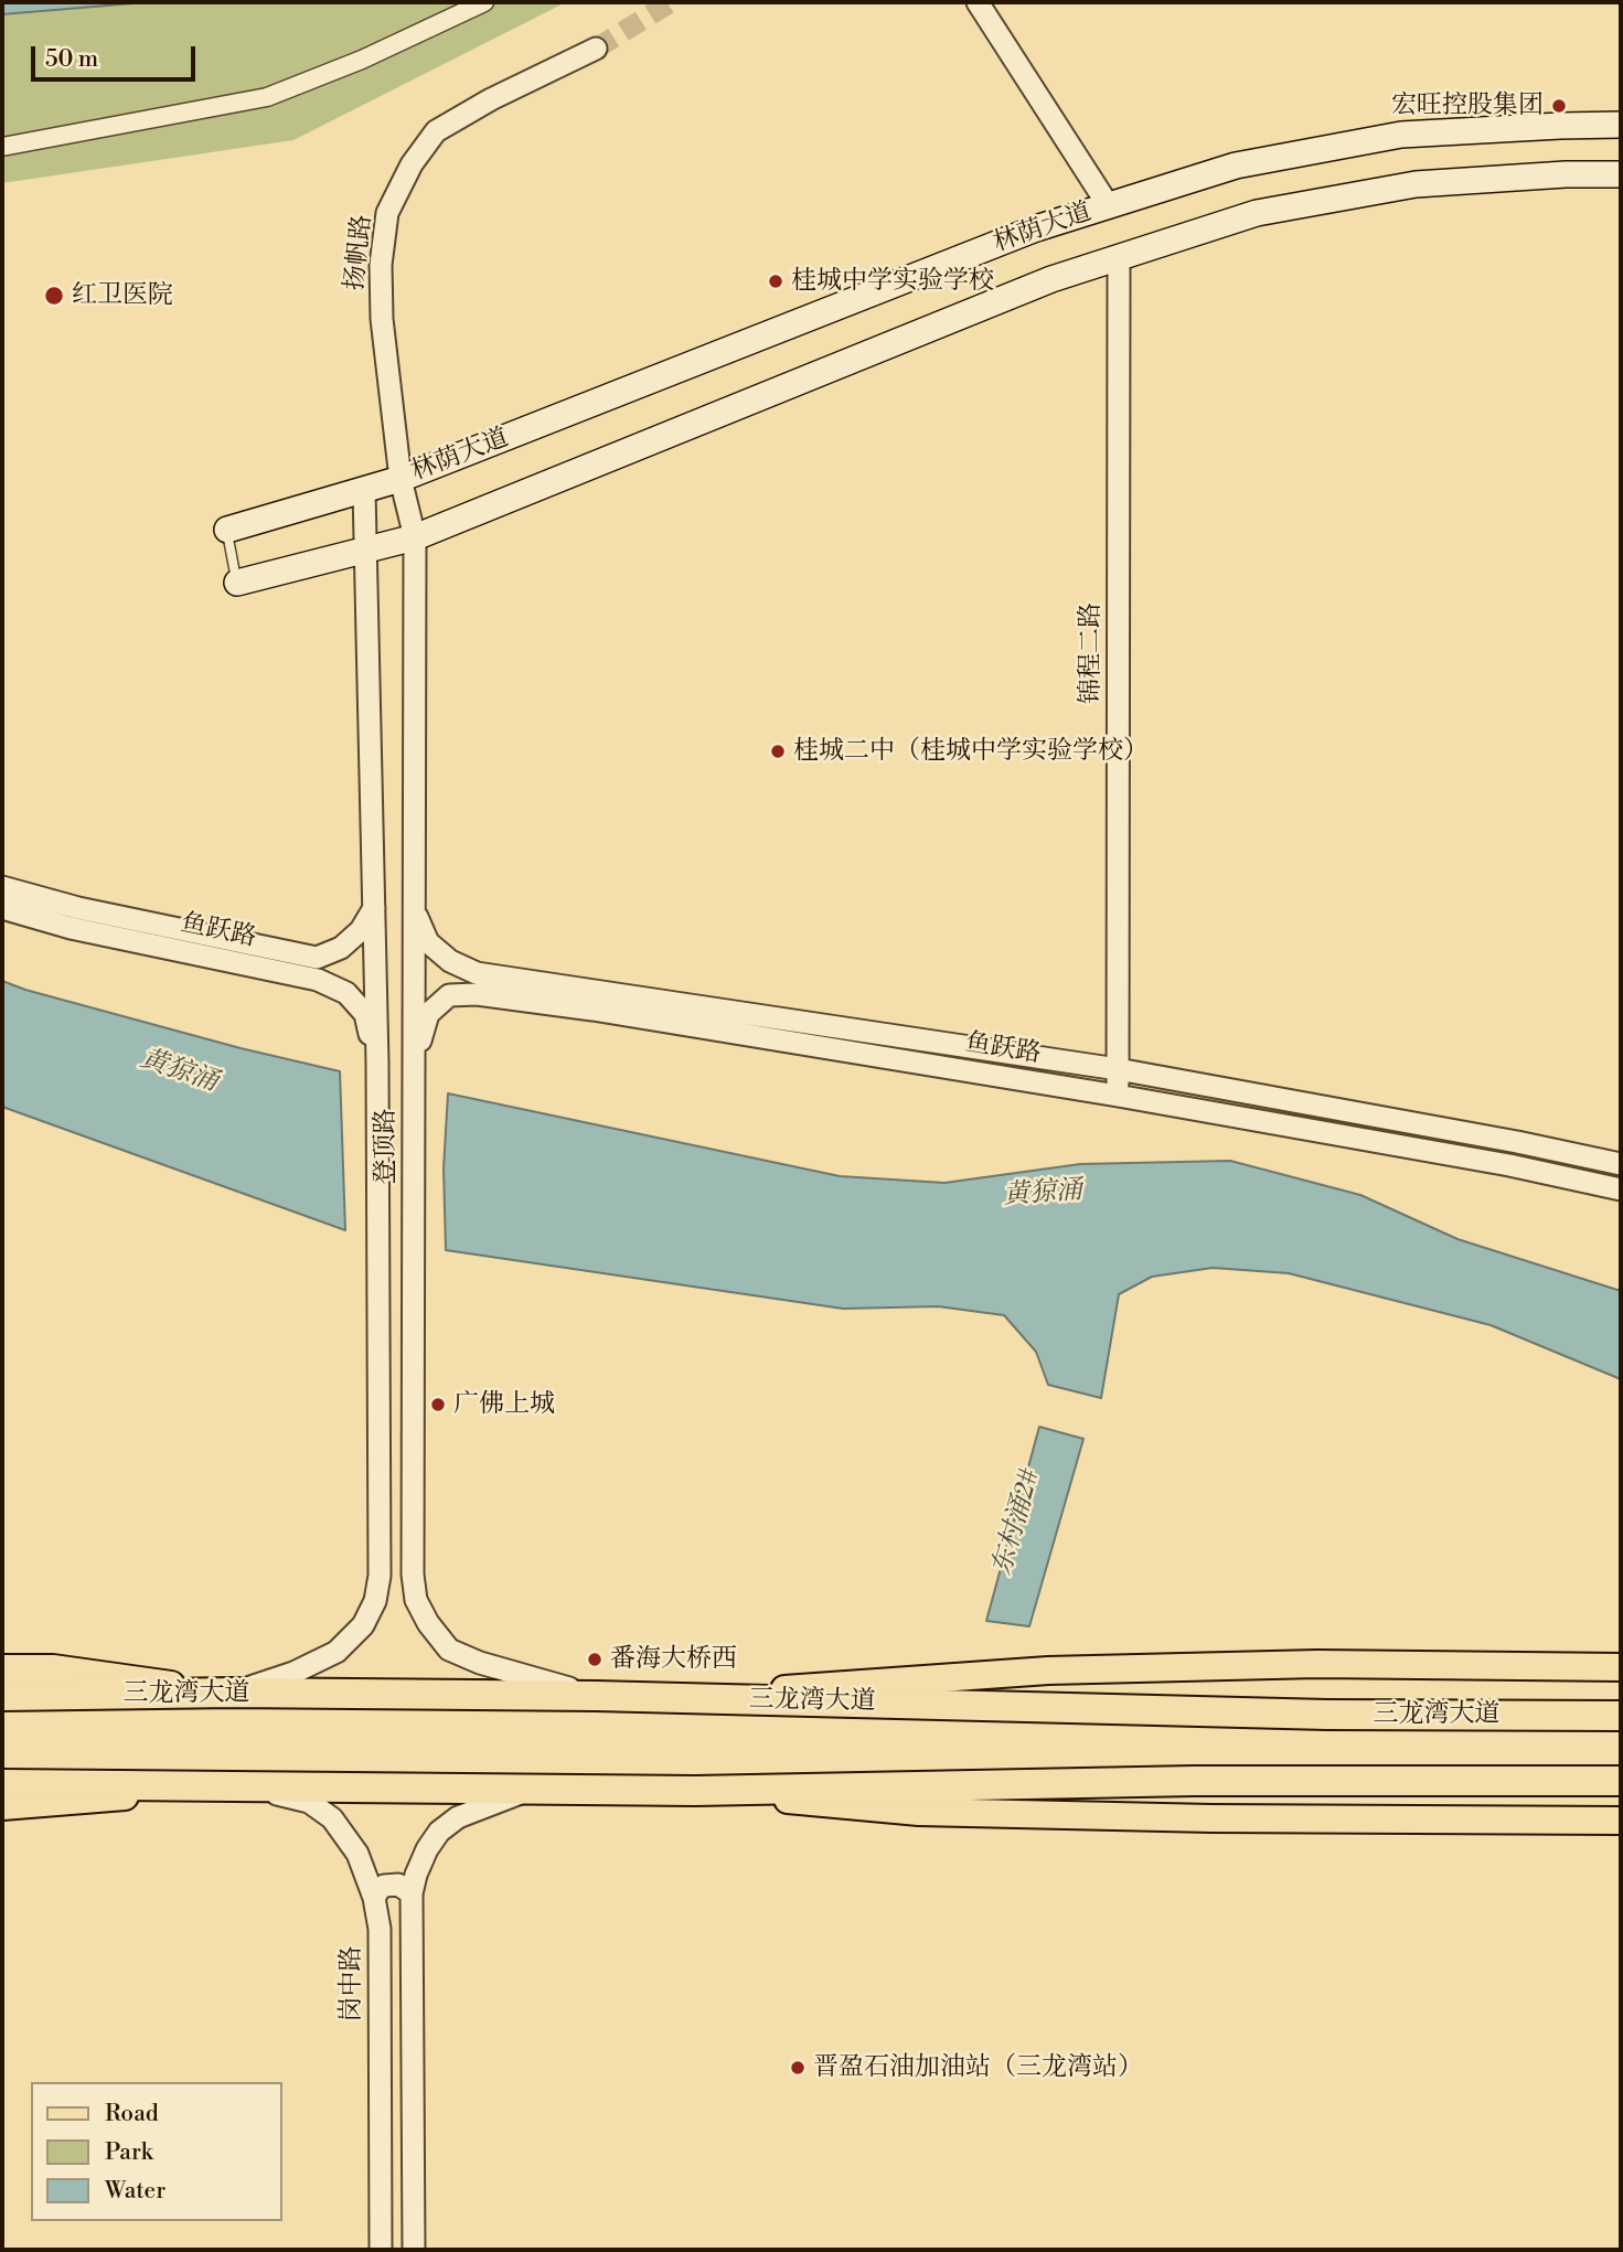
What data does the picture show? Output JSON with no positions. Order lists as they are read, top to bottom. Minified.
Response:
{"streets":{"highway":["三龙湾大道"],"main road":["林荫大道"],"street":["扬帆路","锦程二路","鱼跃路","登顶路","岗中路"]},"crossings":[["林荫大道","扬帆路"],["林荫大道","锦程二路"],["林荫大道","登顶路"],["扬帆路","登顶路"],["锦程二路","鱼跃路"],["鱼跃路","登顶路"],["登顶路","三龙湾大道"]],"water":["黄猄涌","东村涌2#"],"places":["宏旺控股集团","桂城中学实验学校","红卫医院","桂城二中（桂城中学实验学校）","广佛上城","番海大桥西","晋盈石油加油站（三龙湾站）"],"legend":["Road","Park","Water"],"scale_bar":"50 m"}
